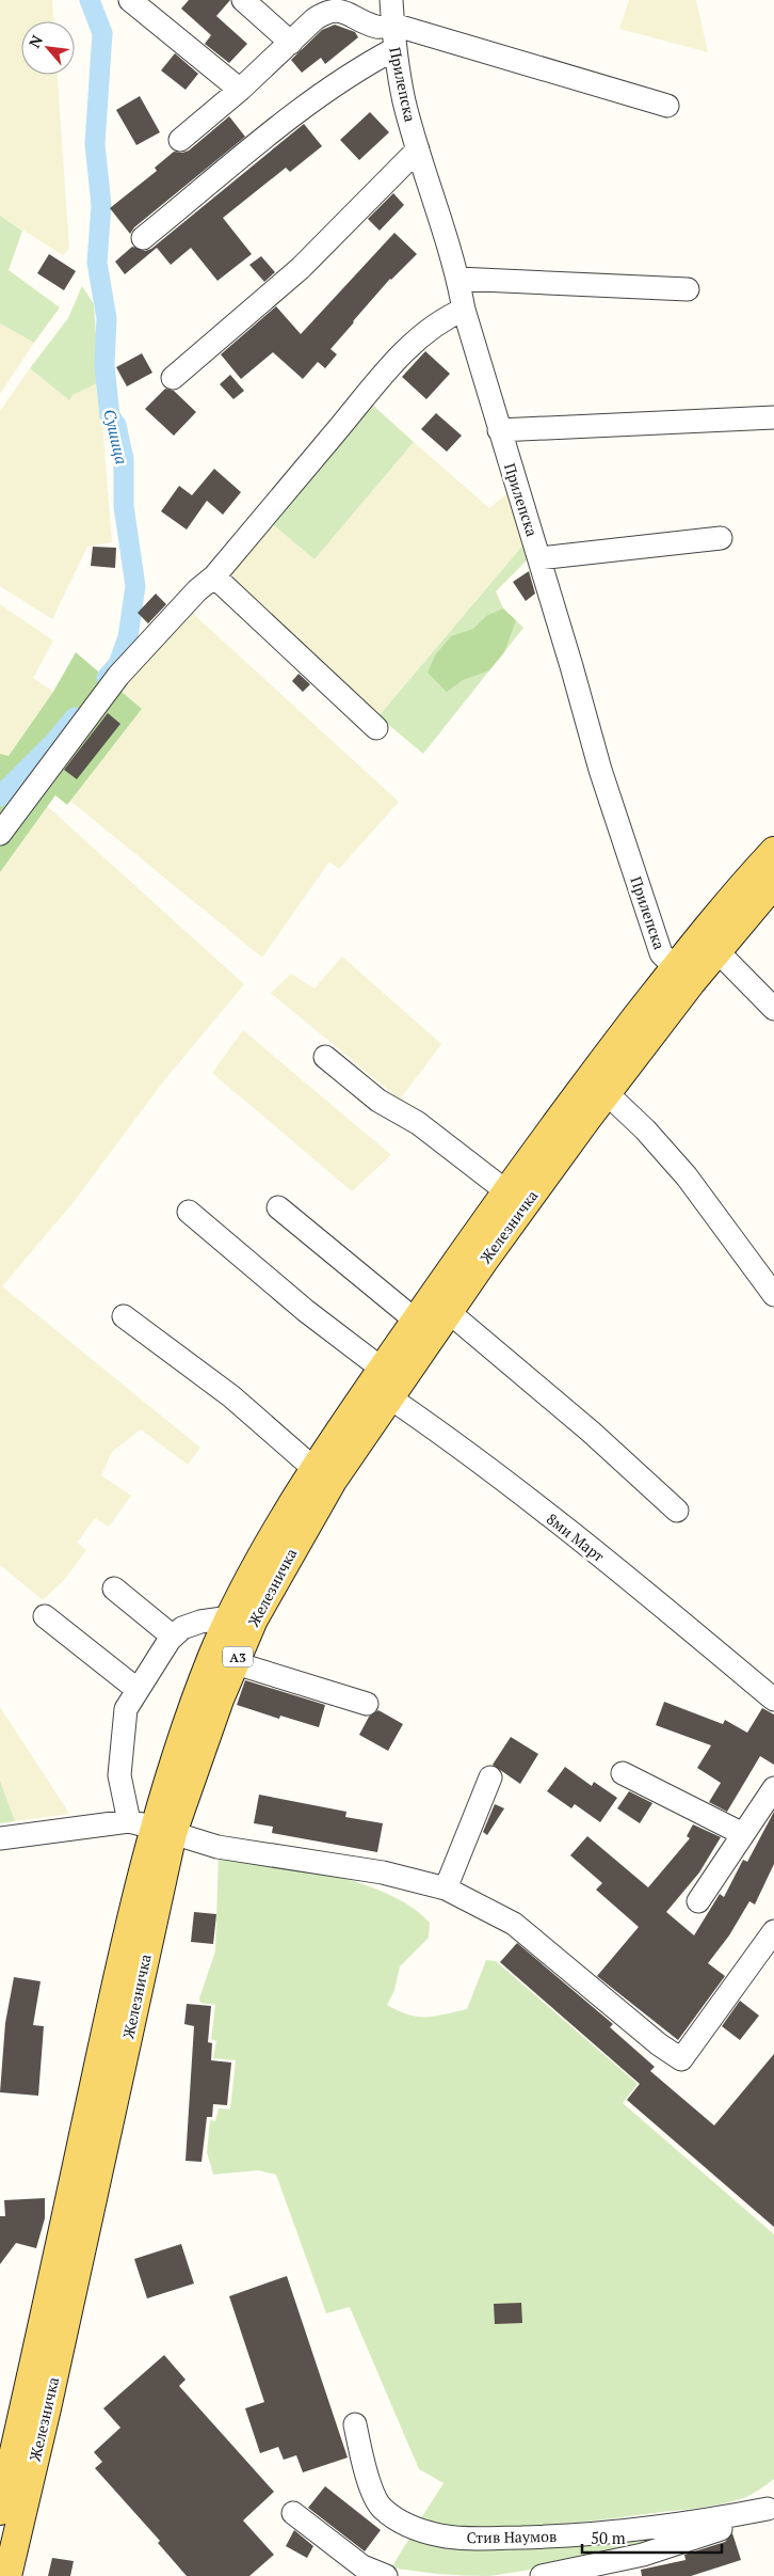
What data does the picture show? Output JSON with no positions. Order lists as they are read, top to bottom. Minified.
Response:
{"streets":{"main road":["Железничка","A3"],"street":["Прилепска","8ми Март","Стив Наумов"]},"crossings":[["Прилепска","Железничка"],["Железничка","8ми Март"]],"water":["Сушица"],"scale_bar":"50 m","north":"top left"}
